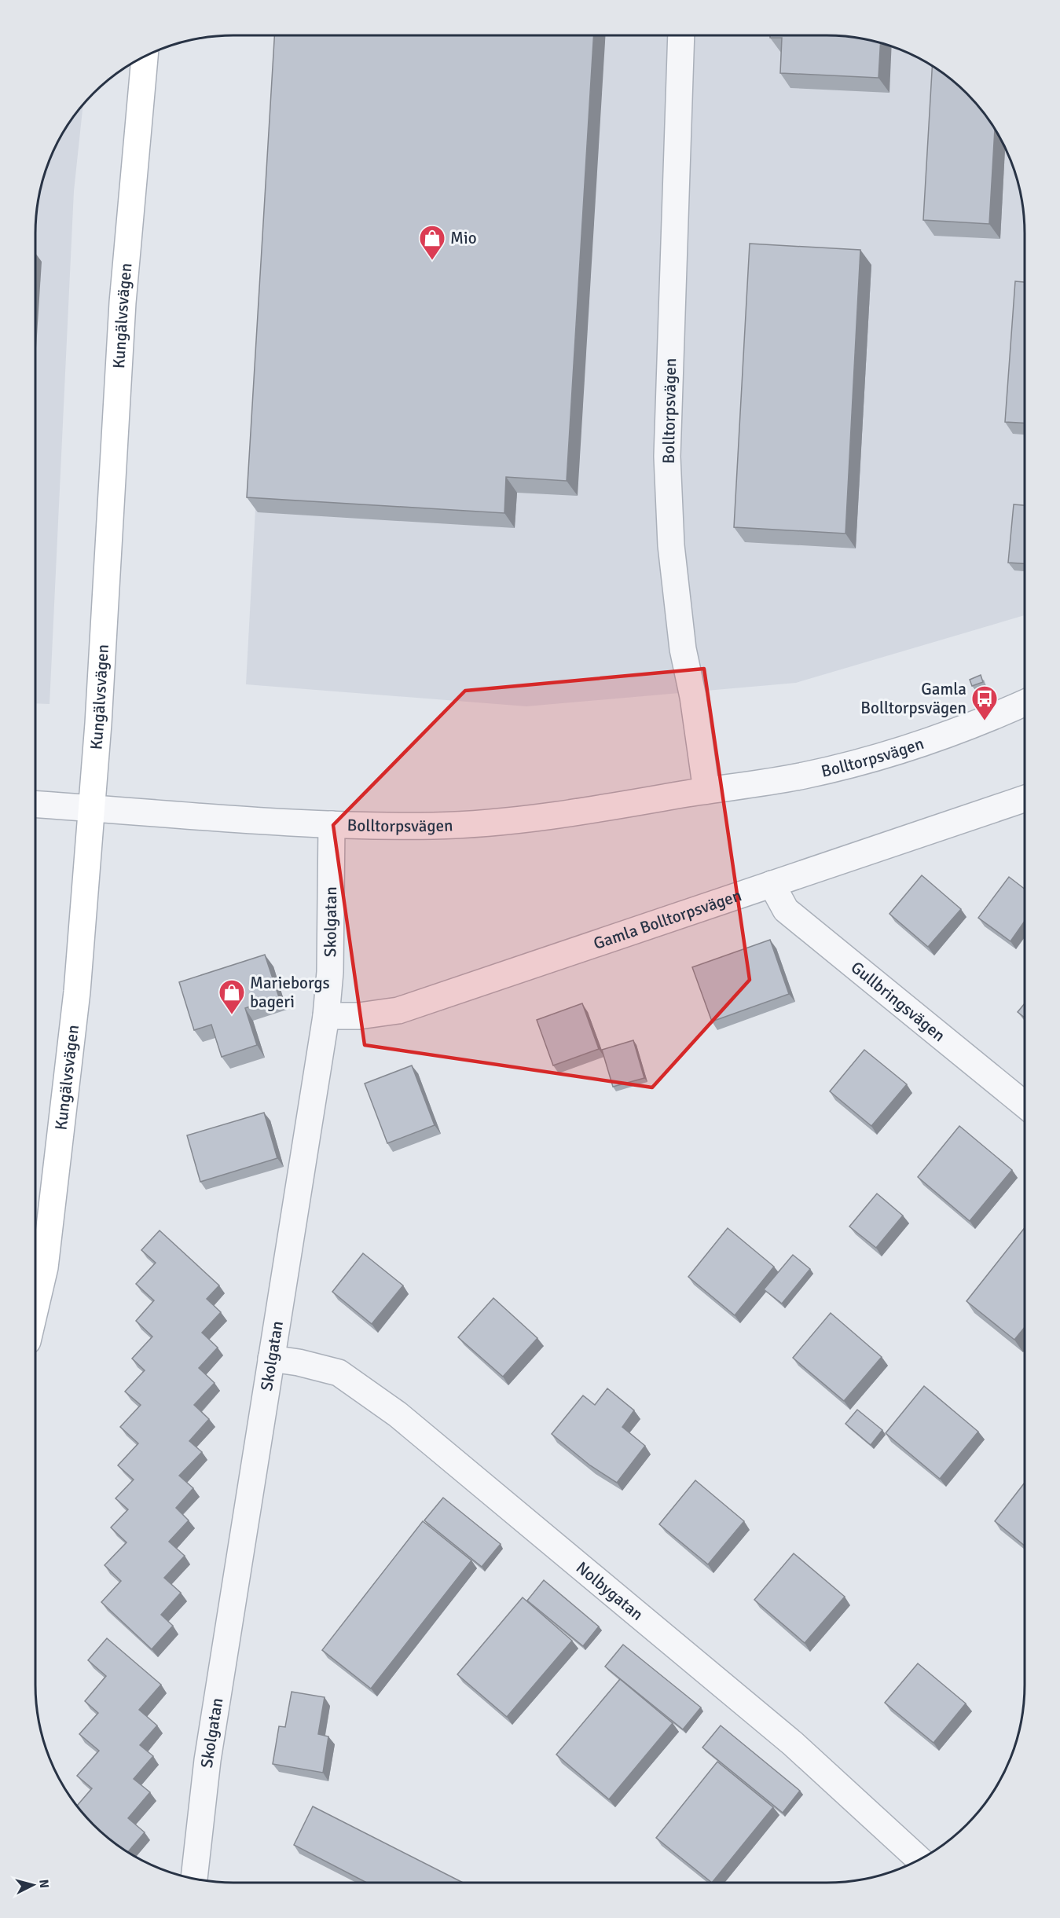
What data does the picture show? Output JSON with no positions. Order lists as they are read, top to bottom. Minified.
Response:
{"streets":{"main road":["Kungälvsvägen"],"street":["Bolltorpsvägen","Gamla Bolltorpsvägen","Skolgatan","Gullbringsvägen","Nolbygatan"]},"crossings":[["Kungälvsvägen","Bolltorpsvägen"],["Bolltorpsvägen","Skolgatan"],["Gamla Bolltorpsvägen","Skolgatan"],["Gamla Bolltorpsvägen","Gullbringsvägen"],["Skolgatan","Nolbygatan"]],"places":{"shop":["Mio","Marieborgs bageri"],"bus stop":["Gamla Bolltorpsvägen"]},"north":"right"}
